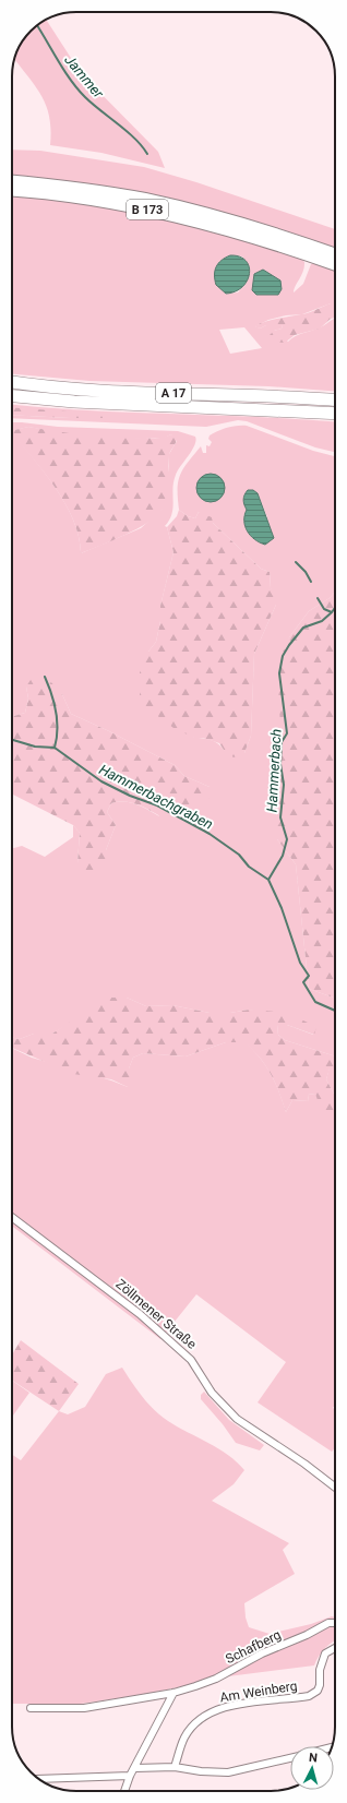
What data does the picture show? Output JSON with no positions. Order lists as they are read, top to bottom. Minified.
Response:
{"streets":{"highway":["B 173","A 17"],"street":["Zöllmener Straße","Schafberg","Am Weinberg"]},"water":["Jammer","Hammerbach","Hammerbachgraben"],"north":"top"}
